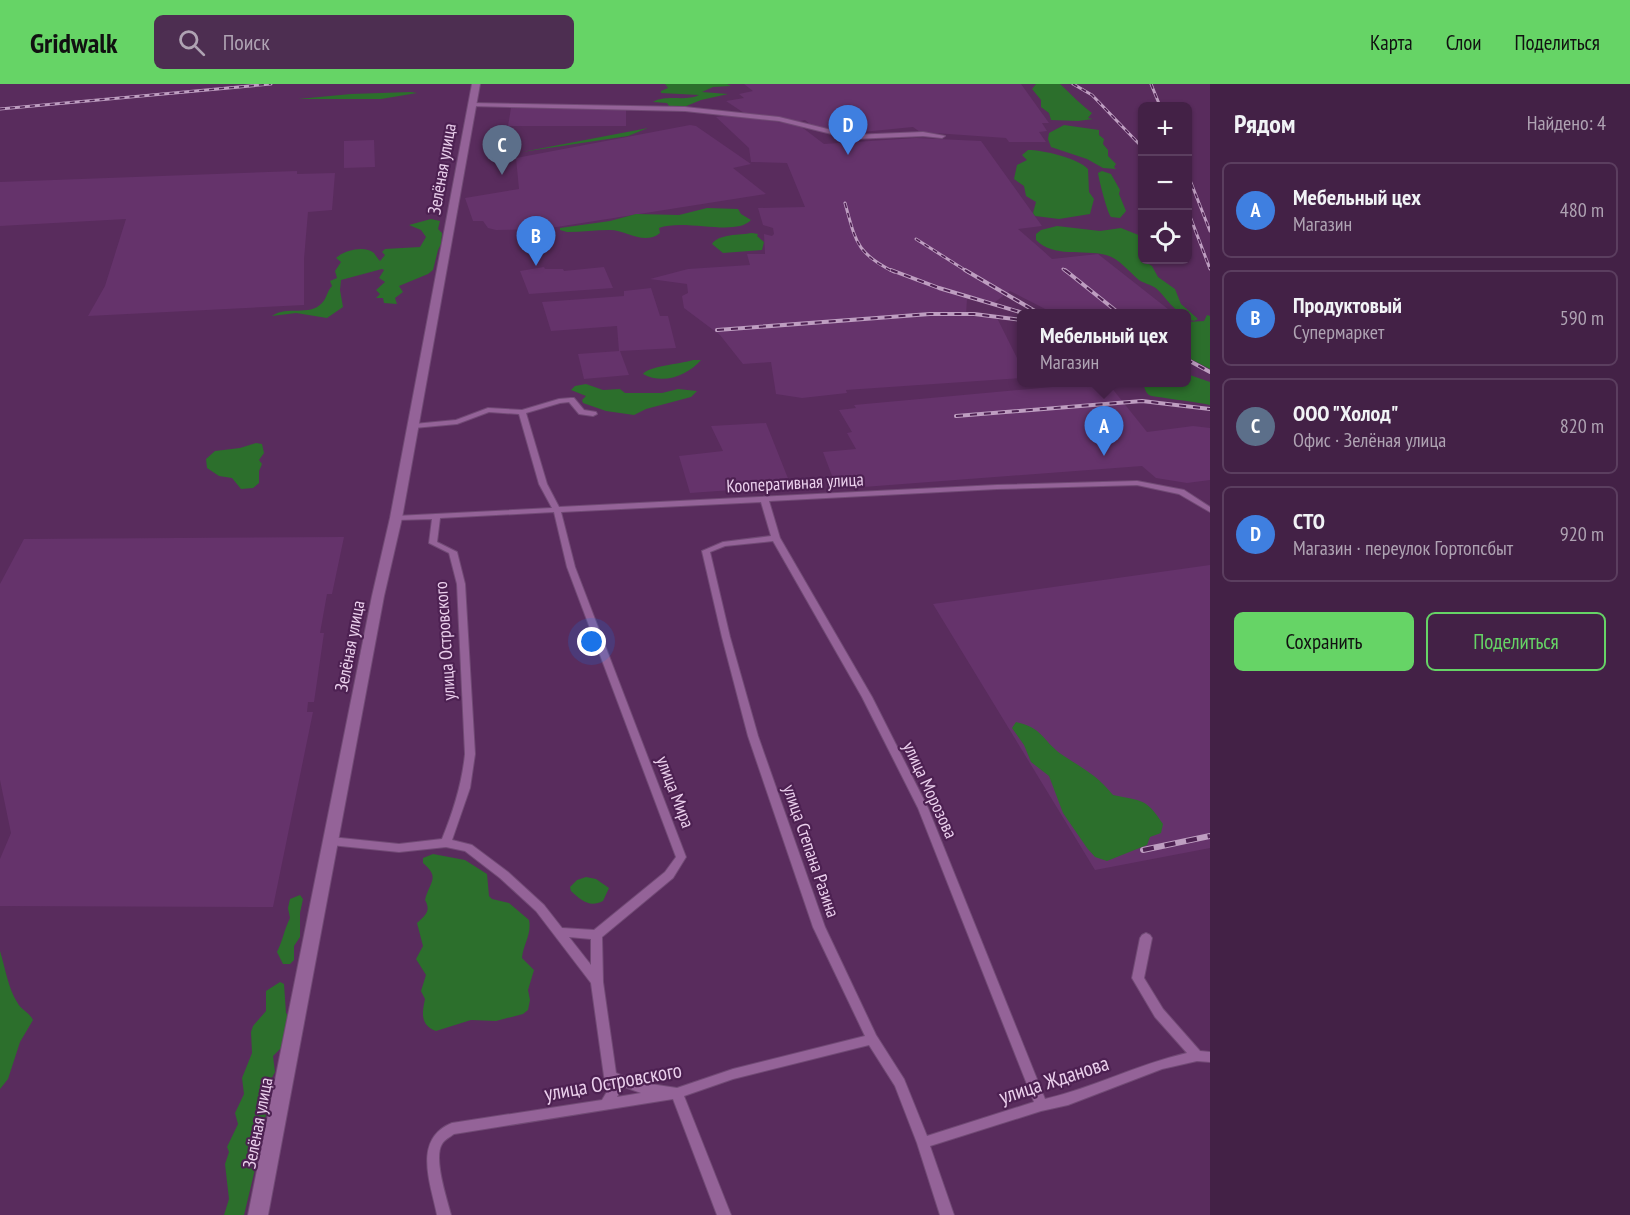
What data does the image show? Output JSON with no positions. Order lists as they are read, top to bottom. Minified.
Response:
{"streets":{"street":["Зелёная улица","Кооперативная улица","улица Островского","улица Морозова","улица Мира","улица Степана Разина","улица Жданова"]},"crossings":[["Зелёная улица","Кооперативная улица"],["Кооперативная улица","улица Островского"],["Кооперативная улица","улица Морозова"],["Кооперативная улица","улица Мира"],["улица Островского","улица Степана Разина"],["улица Морозова","улица Степана Разина"],["улица Морозова","улица Жданова"],["улица Степана Разина","улица Жданова"]],"page":{"header":"Gridwalk","search":"Поиск","nav":["Карта","Слои","Поделиться"],"heading":["Рядом","Найдено: 4"],"map_buttons":["+","−"],"pins":["D","C","B","A"],"list":[{"mark":"A","name":"Мебельный цех","note":"Магазин","value":"480 m"},{"mark":"B","name":"Продуктовый","note":"Супермаркет","value":"590 m"},{"mark":"C","name":"ООО \"Холод\"","note":"Офис · Зелёная улица","value":"820 m"},{"mark":"D","name":"СТО","note":"Магазин · переулок Гортопсбыт","value":"920 m"}],"popup":["Мебельный цех","Магазин"],"buttons":["Сохранить","Поделиться"]}}
